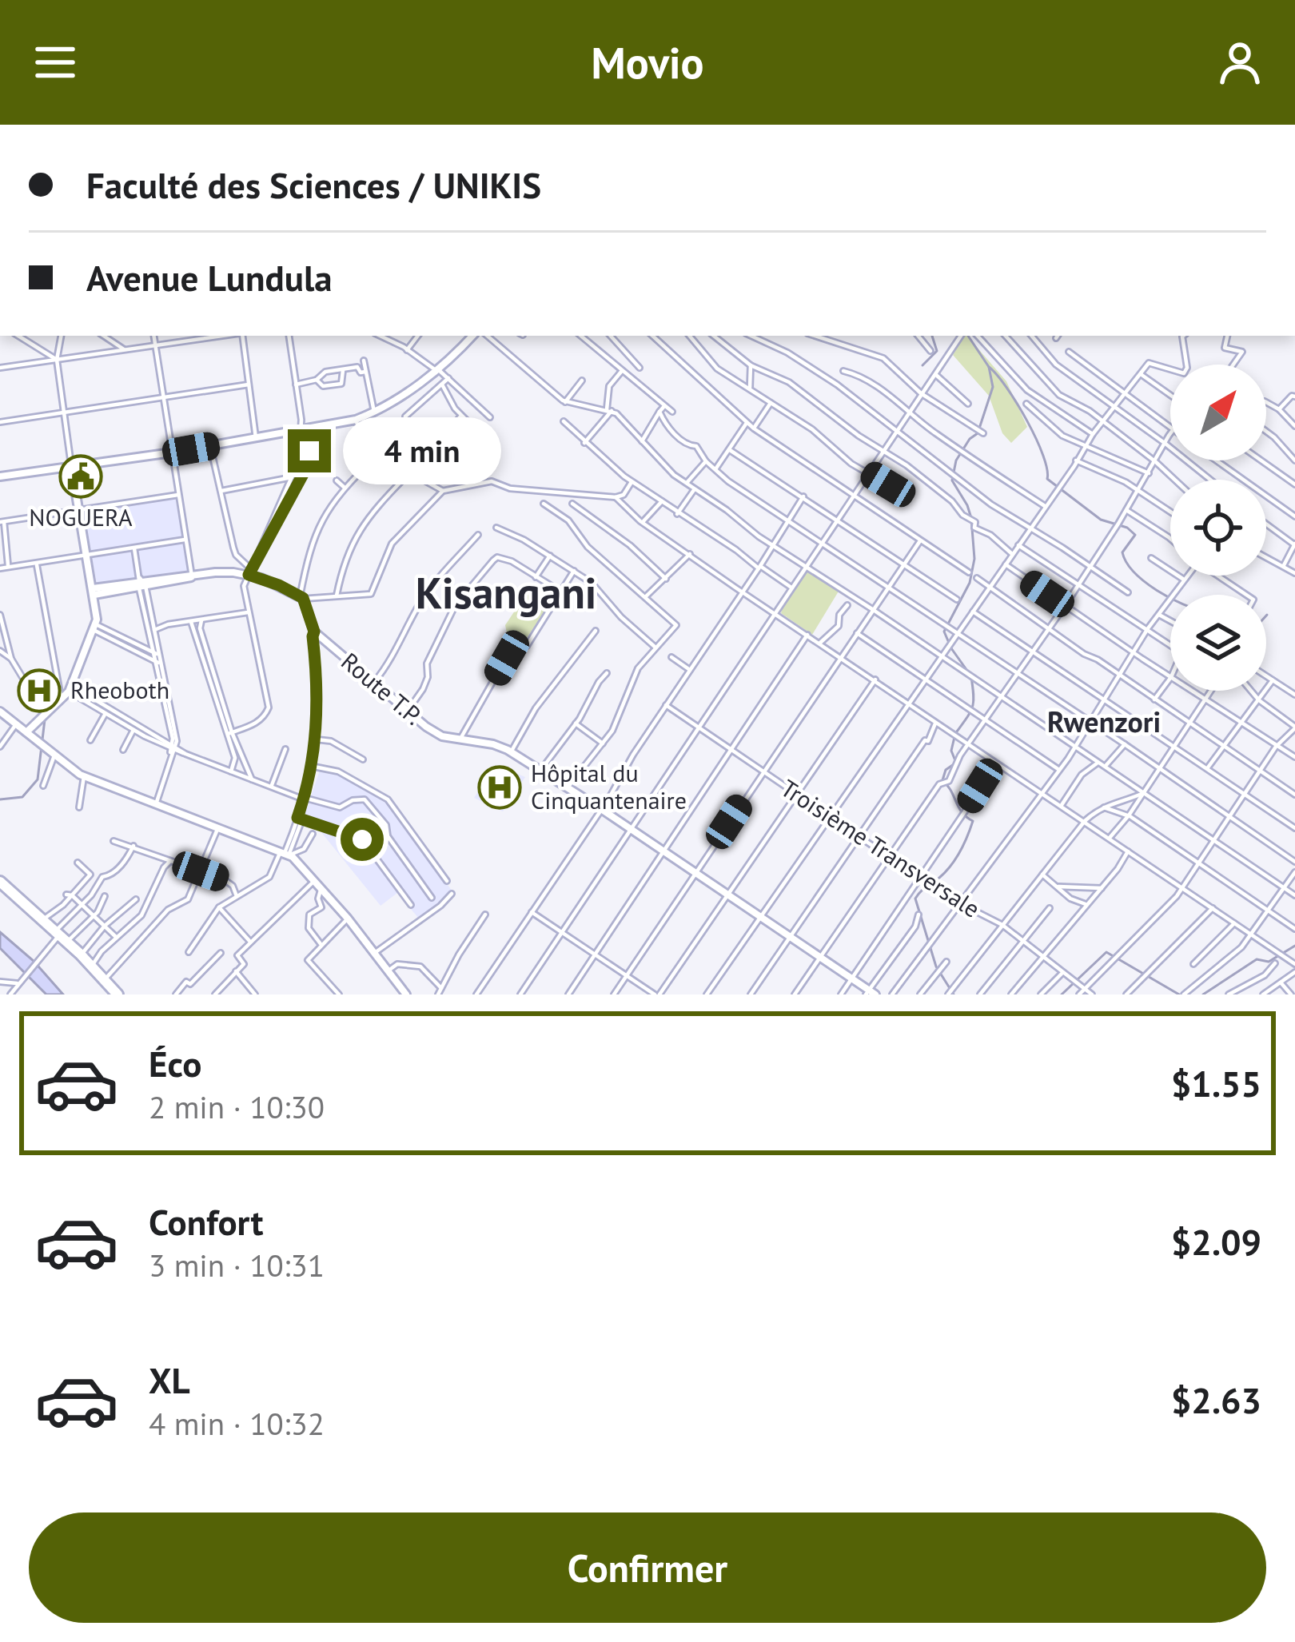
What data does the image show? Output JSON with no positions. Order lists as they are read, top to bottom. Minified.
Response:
{"streets":{"street":["Route T.P.","Troisième Transversale"]},"districts":["Kisangani","Rwenzori"],"places":{"public building":["NOGUERA"],"hospital":["Rheoboth","Hôpital du Cinquantenaire"]},"north":"top right","page":{"header":"Movio","banner":["Faculté des Sciences / UNIKIS","Avenue Lundula"],"bubble":"4 min","list":[{"name":"Éco","note":"2 min · 10:30","value":"$1.55"},{"name":"Confort","note":"3 min · 10:31","value":"$2.09"},{"name":"XL","note":"4 min · 10:32","value":"$2.63"}],"buttons":"Confirmer"}}
